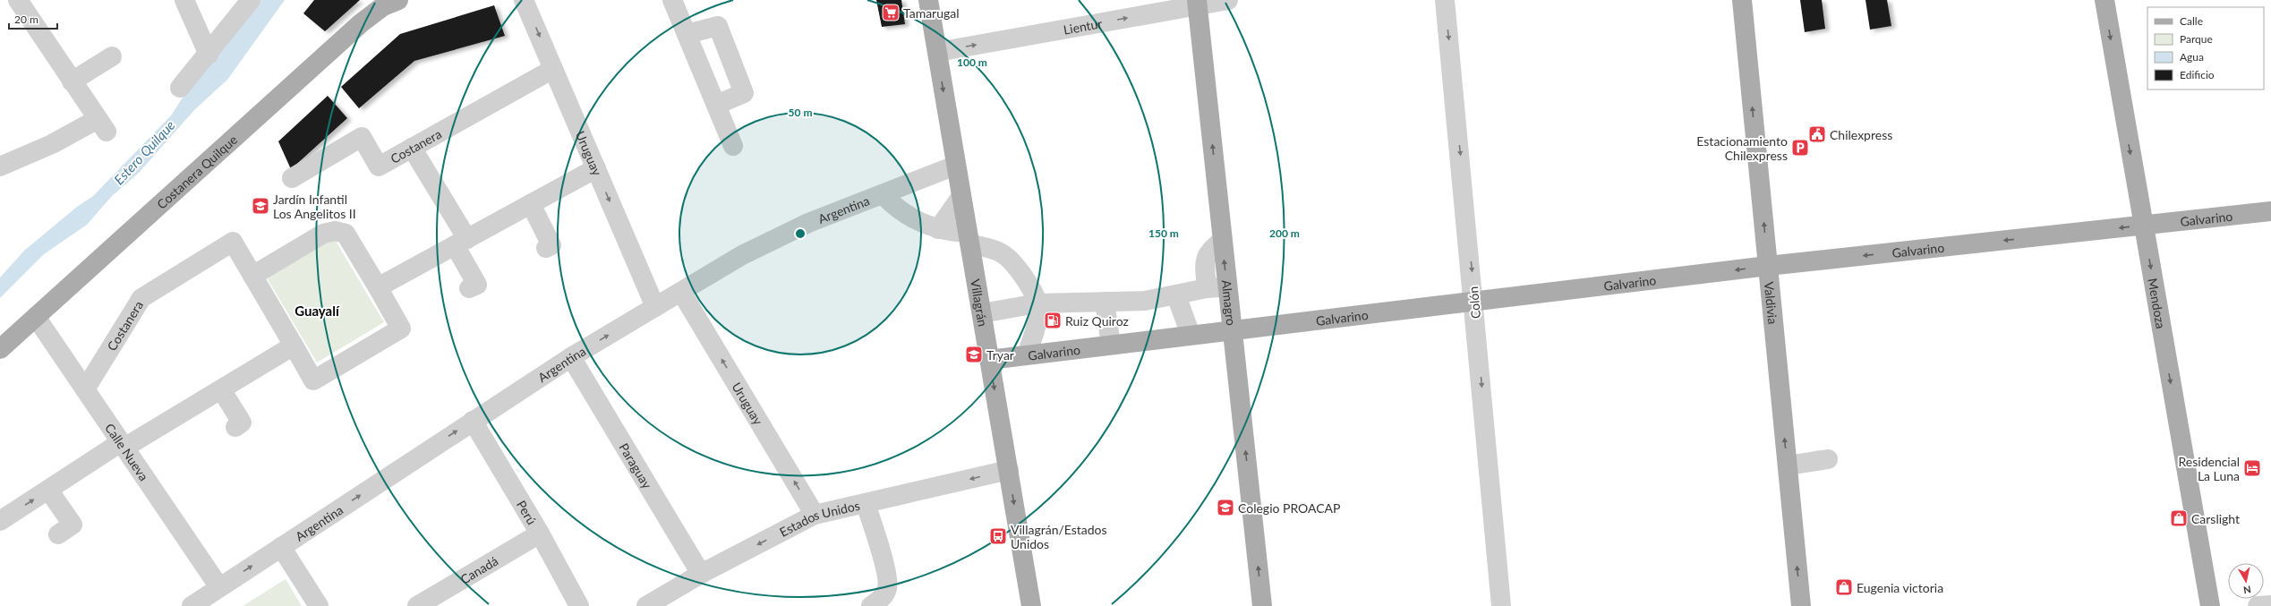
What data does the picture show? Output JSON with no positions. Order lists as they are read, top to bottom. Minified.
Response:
{"streets":{"main road":["Costanera Quilque","Galvarino","Villagrán","Almagro","Valdivia","Mendoza"],"street":["Lientur","Costanera","Uruguay","Argentina","Colón","Calle Nueva","Paraguay","Perú","Estados Unidos","Canadá"]},"crossings":[["Lientur","Villagrán"],["Lientur","Almagro"],["Costanera","Uruguay"],["Costanera","Calle Nueva"],["Uruguay","Argentina"],["Uruguay","Estados Unidos"],["Costanera Quilque","Calle Nueva"],["Argentina","Villagrán"],["Argentina","Calle Nueva"],["Argentina","Paraguay"],["Argentina","Perú"],["Galvarino","Colón"],["Galvarino","Villagrán"],["Galvarino","Almagro"],["Galvarino","Valdivia"],["Galvarino","Mendoza"],["Villagrán","Estados Unidos"],["Paraguay","Estados Unidos"],["Perú","Canadá"]],"one_way":["Lientur","Galvarino","Colón","Villagrán","Almagro","Valdivia","Mendoza","Estados Unidos"],"districts":["Guayalí"],"water":["Estero Quilque"],"places":{"supermarket":["Tamarugal"],"public building":["Chilexpress"],"parking":["Estacionamiento Chilexpress"],"school or university":["Jardín Infantil Los Angelitos II","Tryar","Colegio PROACAP"],"fuel station":["Ruiz Quiroz"],"hotel":["Residencial La Luna"],"shop":["Carslight","Eugenia victoria"],"bus stop":["Villagrán/Estados Unidos"]},"legend":["Calle","Parque","Agua","Edificio"],"scale_bar":"20 m","north":"bottom","rings":["100 m","50 m","150 m","200 m"]}
